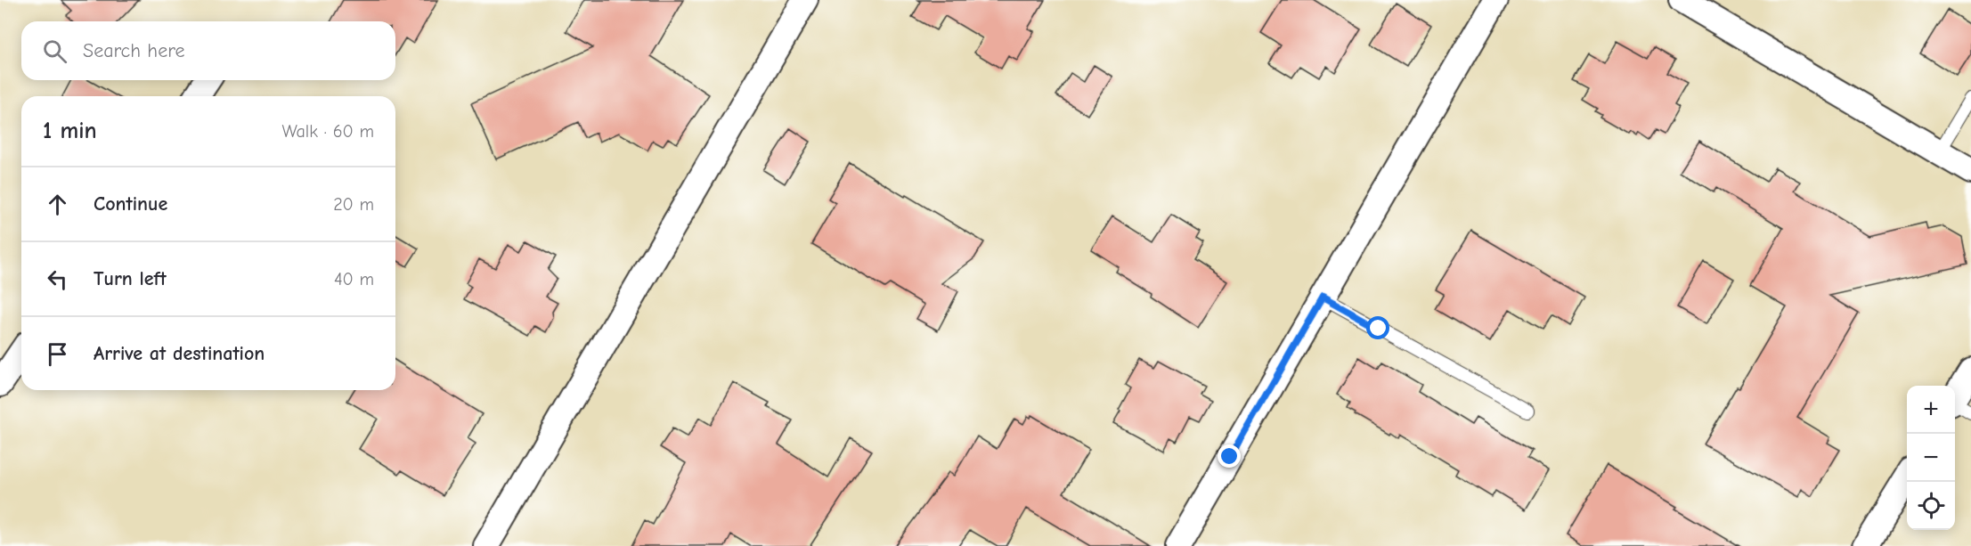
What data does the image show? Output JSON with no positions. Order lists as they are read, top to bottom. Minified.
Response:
{"page":{"search":"Search here","heading":["1 min","Walk · 60 m"],"list":[["Continue","20 m"],["Turn left","40 m"],"Arrive at destination"],"map_buttons":["+","−"]}}
